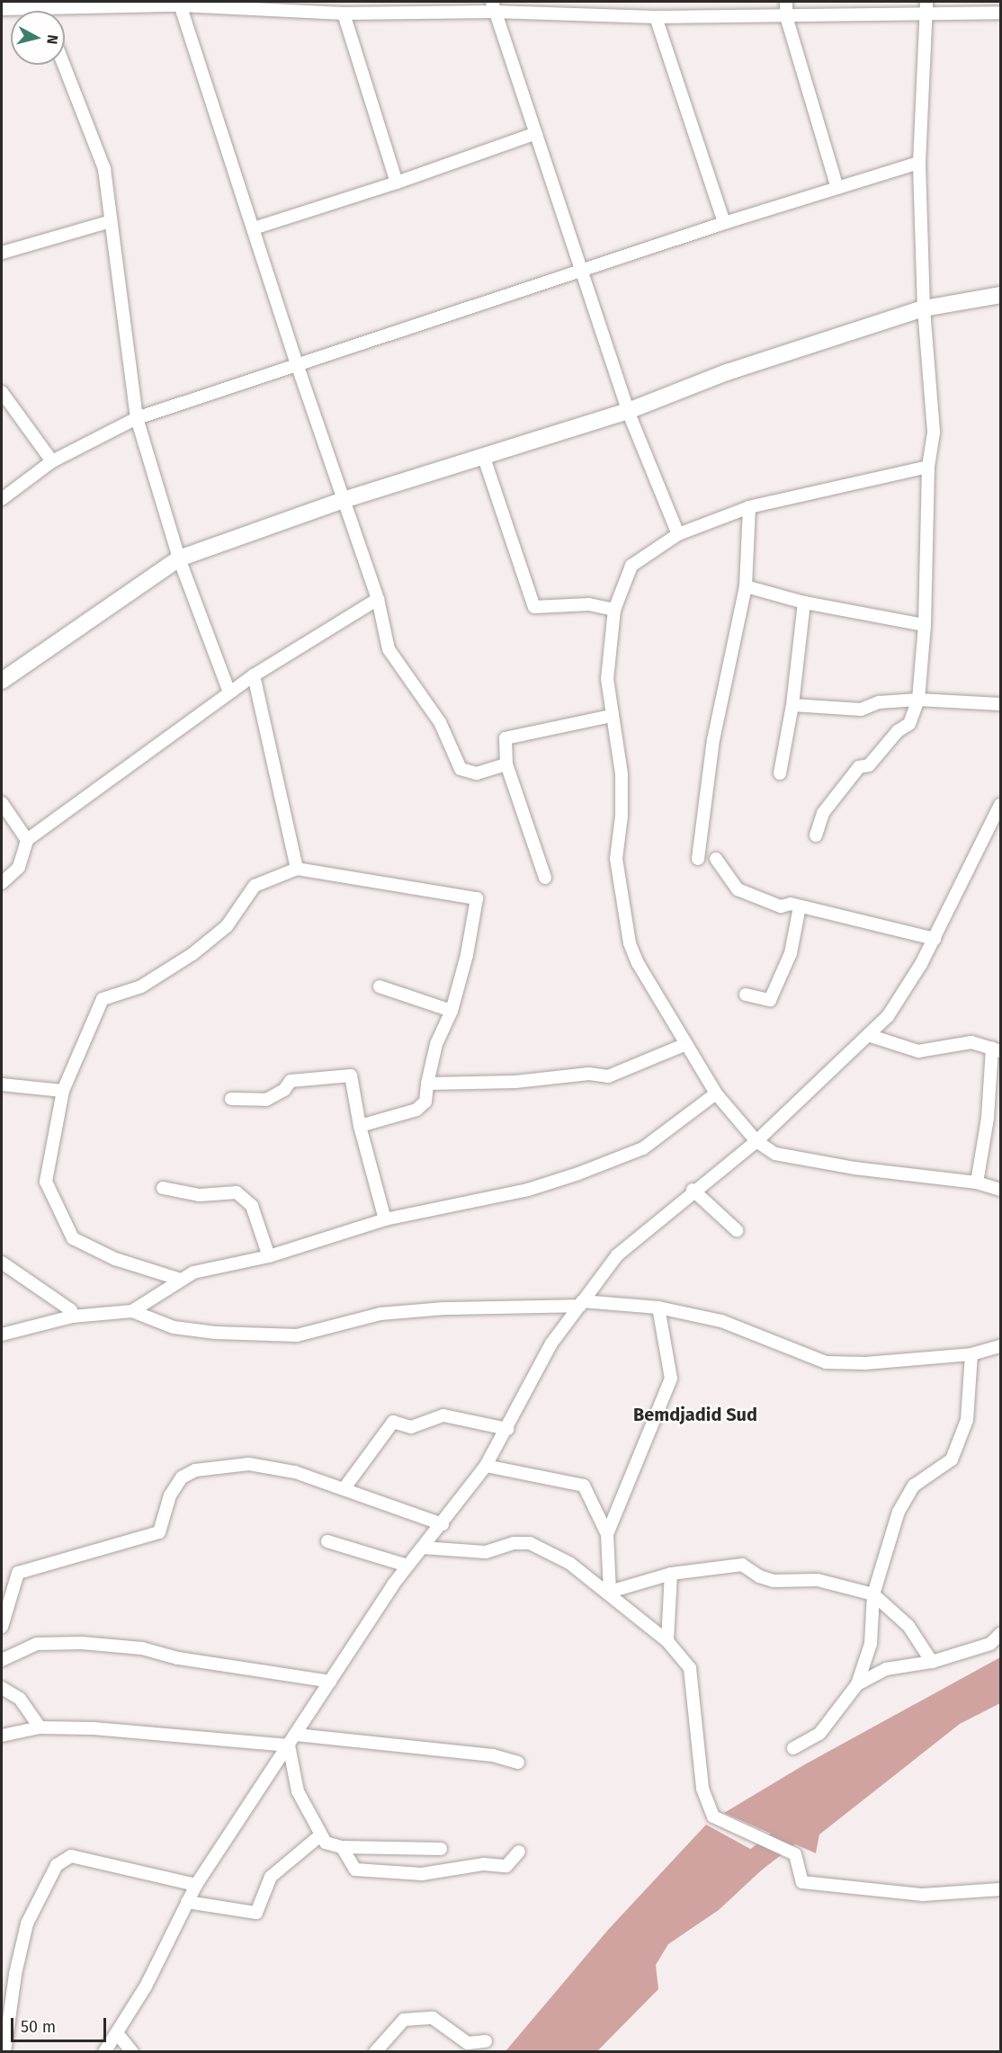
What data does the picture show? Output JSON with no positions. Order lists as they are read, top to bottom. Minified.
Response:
{"districts":["Bemdjadid Sud"],"scale_bar":"50 m","north":"right"}
